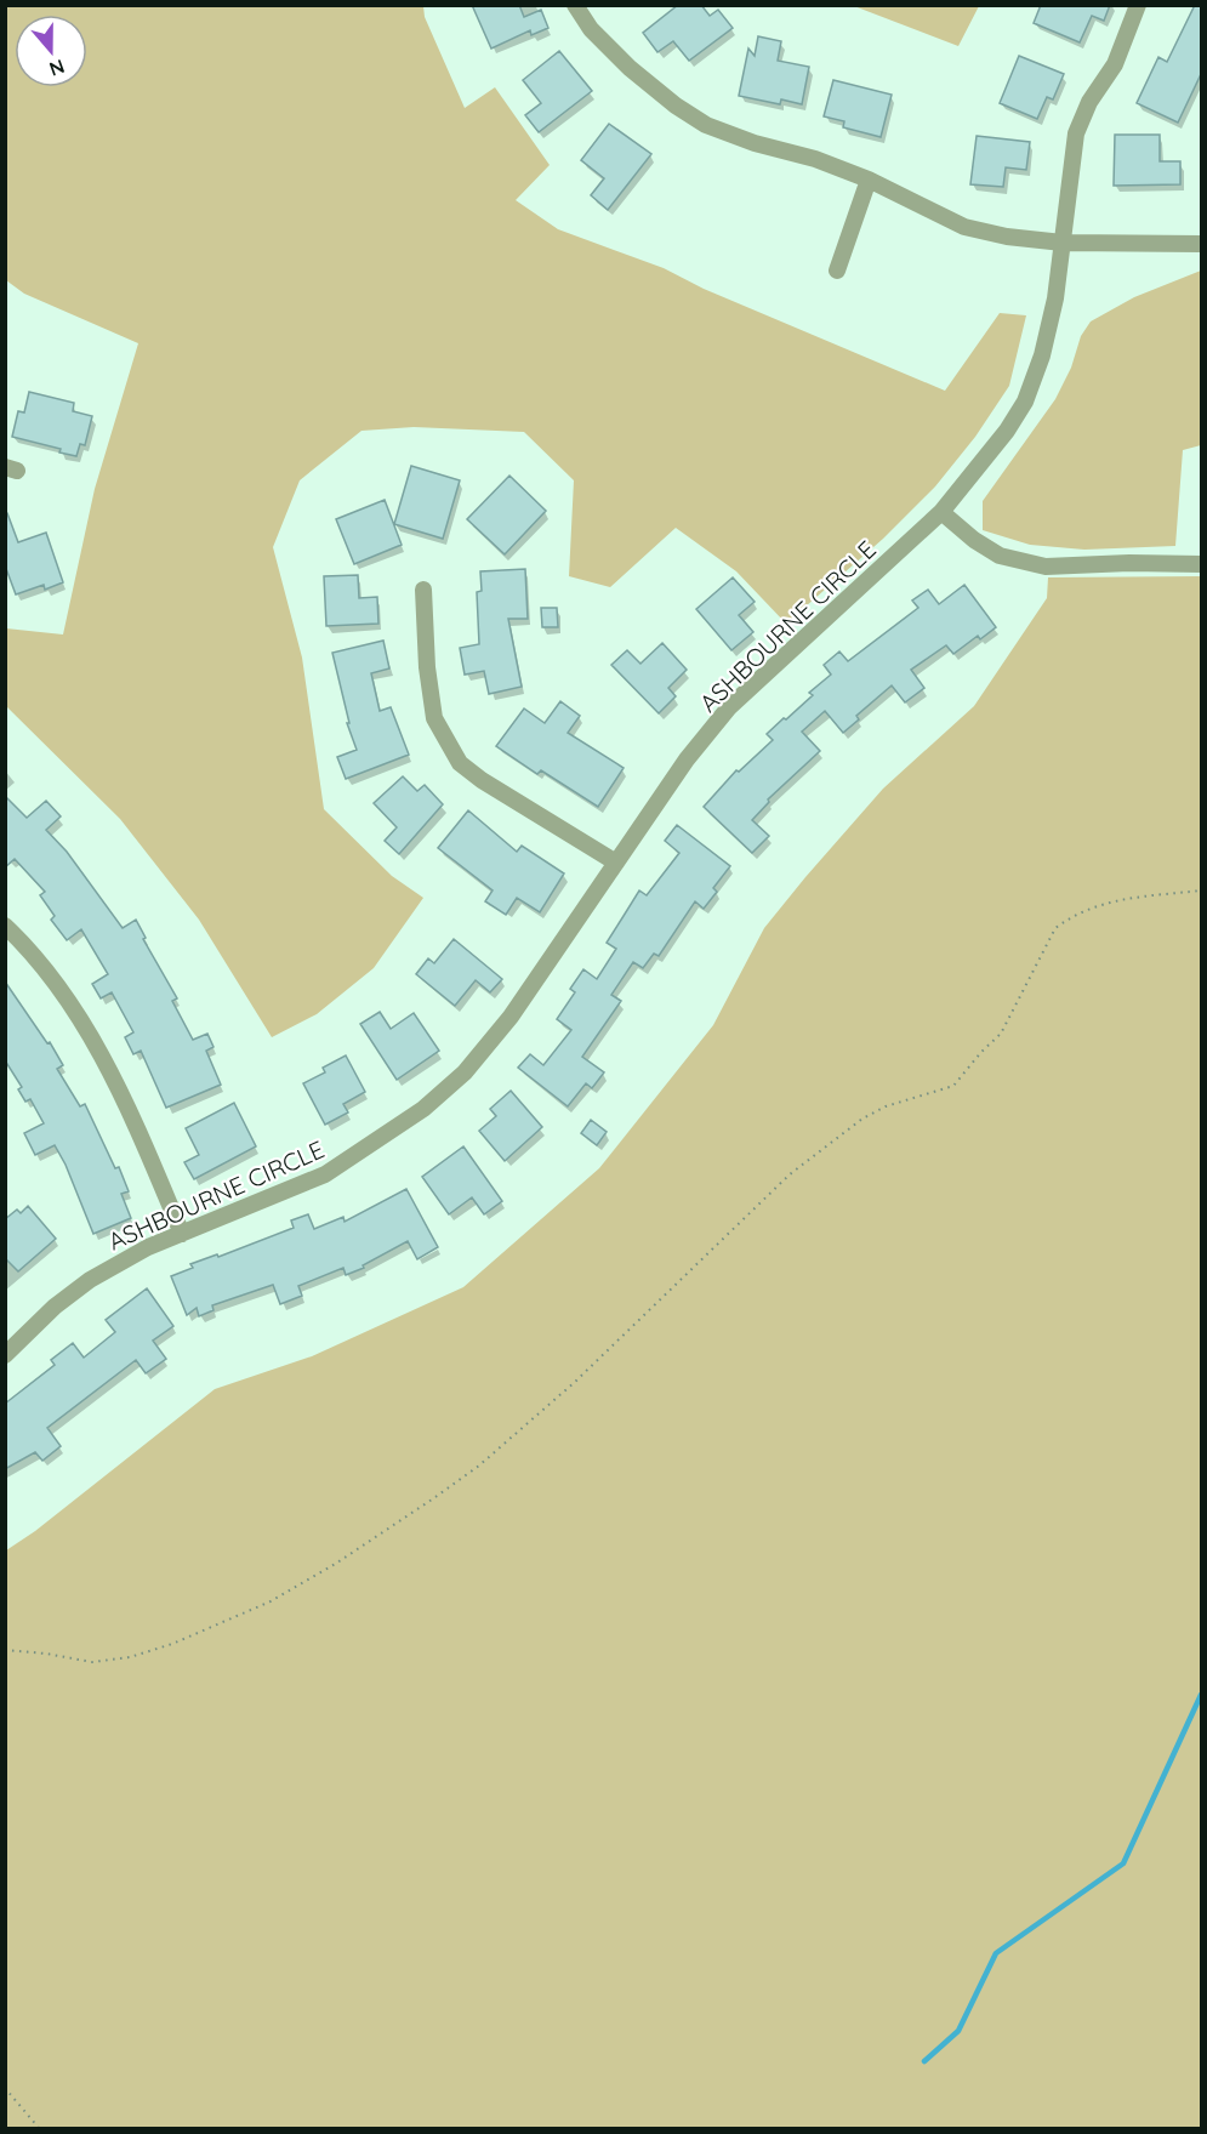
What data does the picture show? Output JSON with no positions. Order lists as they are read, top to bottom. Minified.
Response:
{"streets":{"street":["ASHBOURNE CIRCLE"]},"north":"bottom"}
